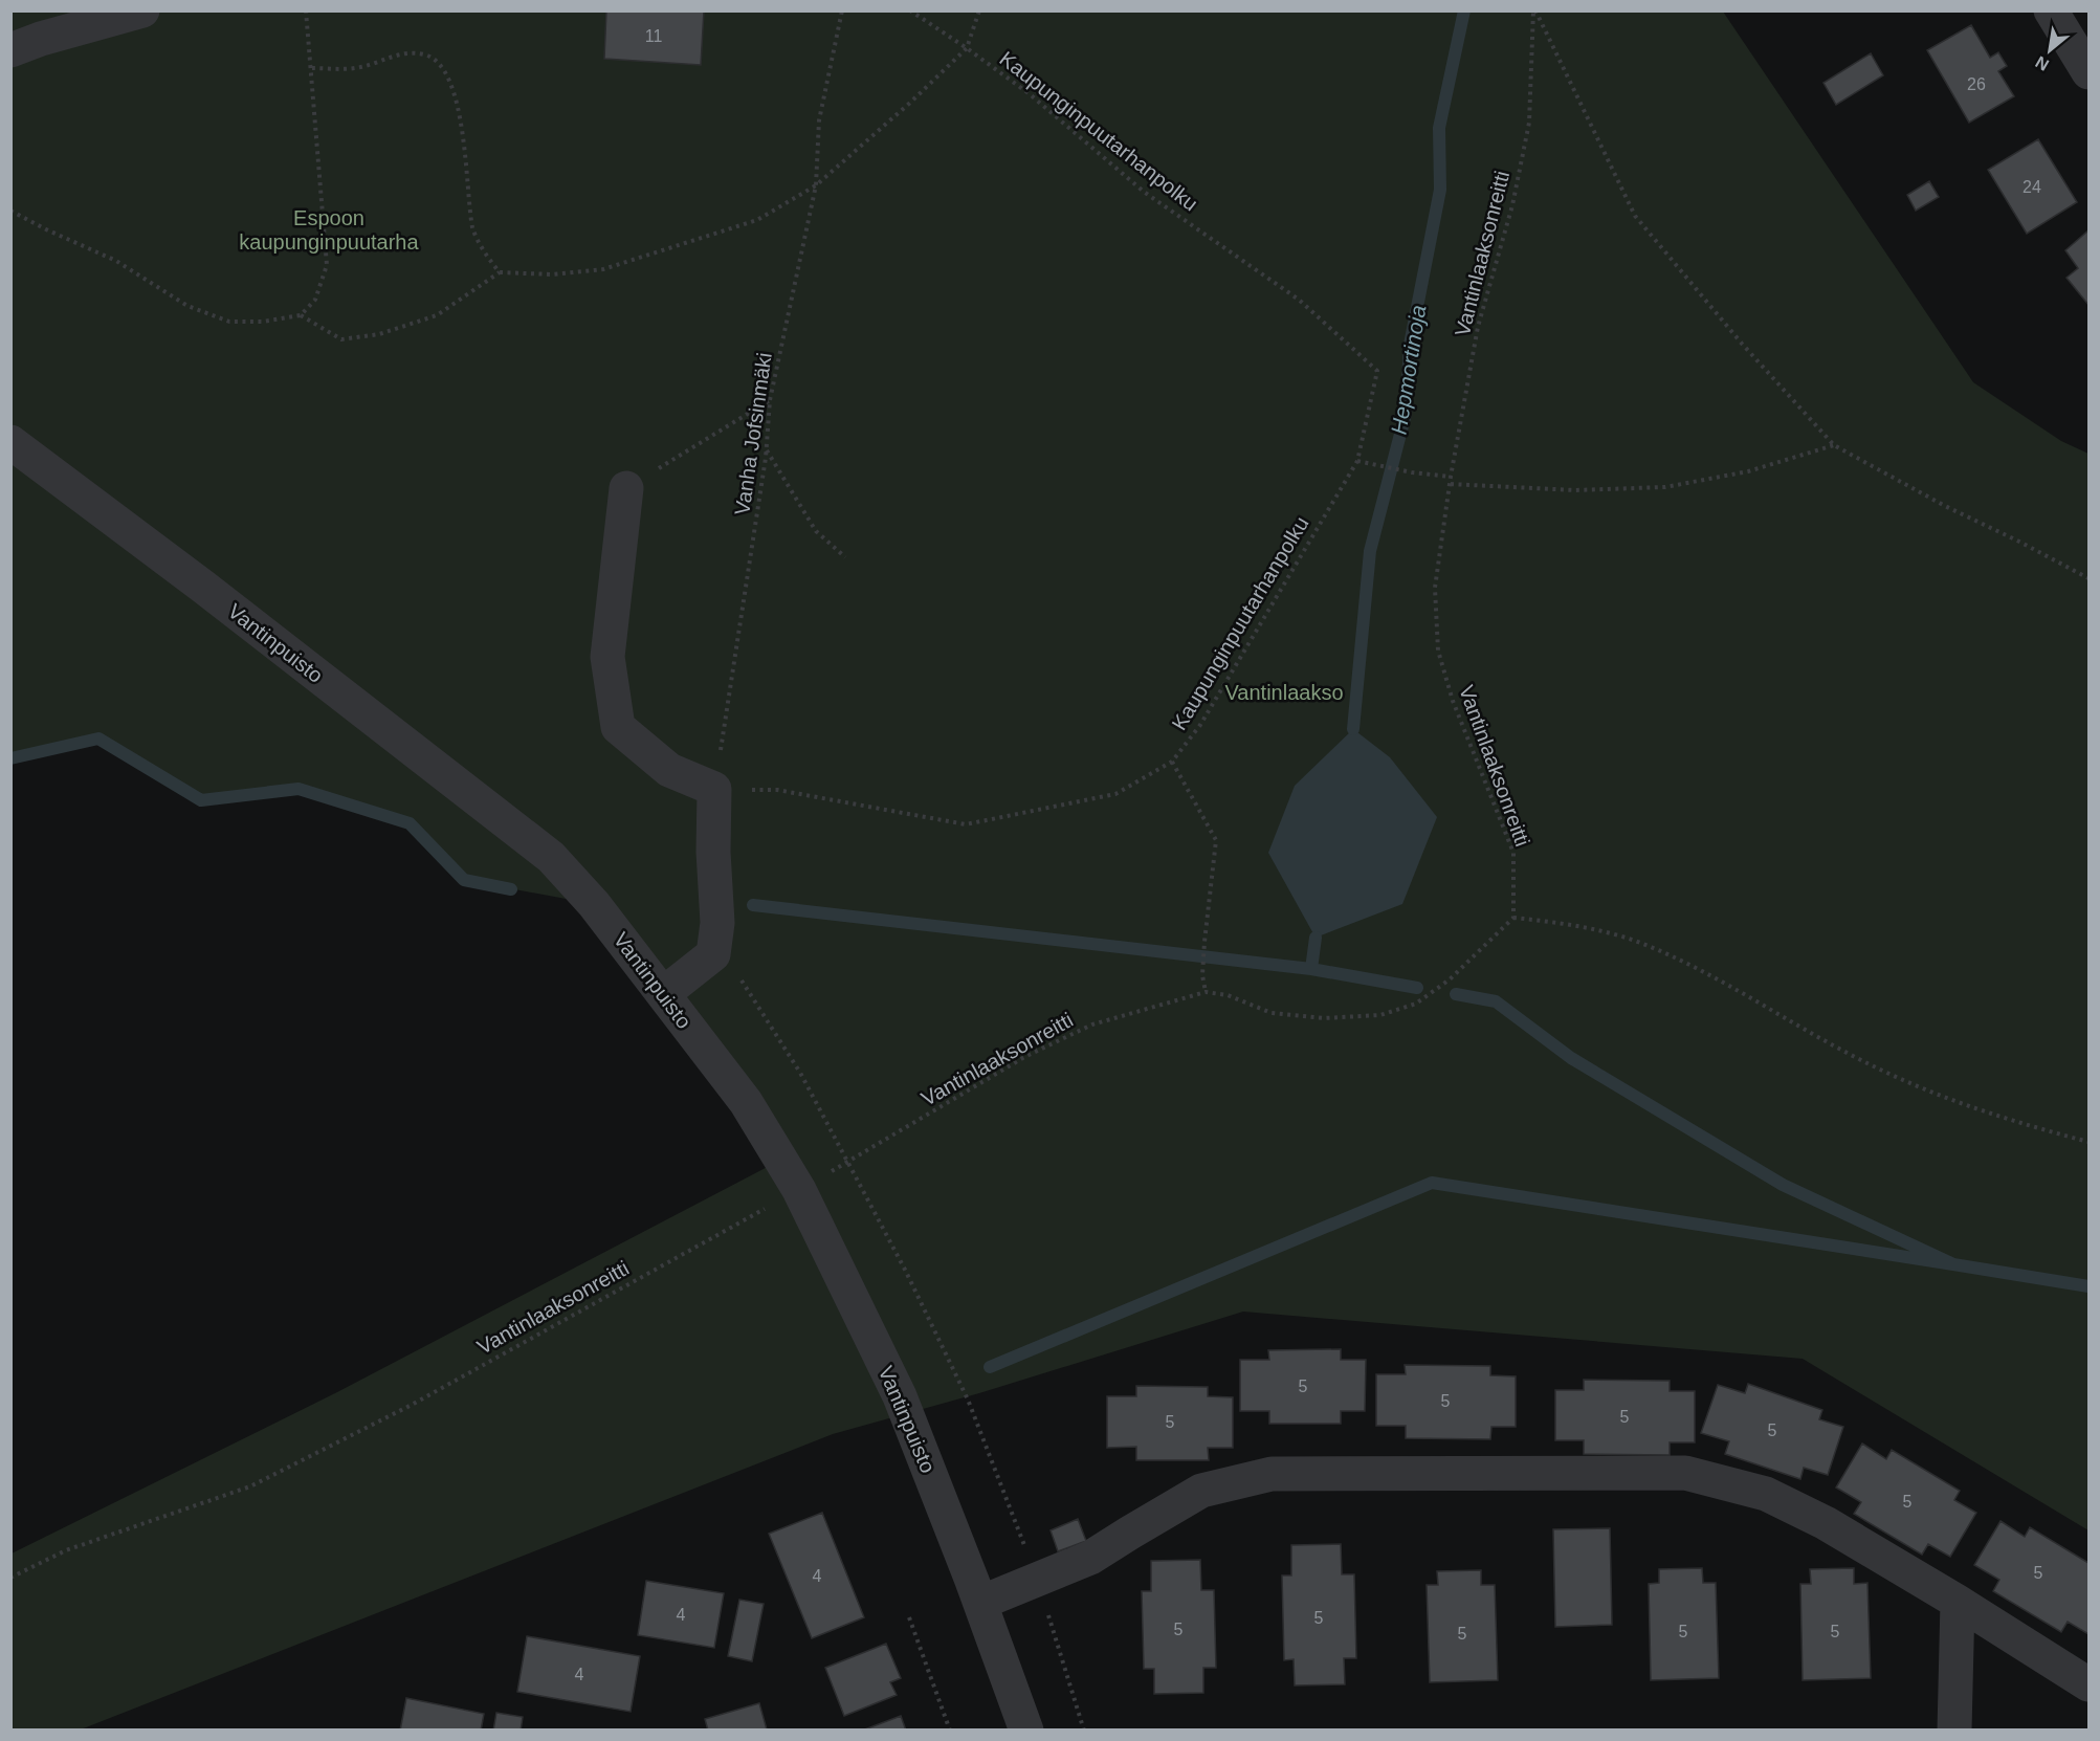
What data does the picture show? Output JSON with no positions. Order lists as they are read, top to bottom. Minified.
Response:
{"streets":{"street":["Vantinpuisto"],"path":["Kaupunginpuutarhanpolku","Vantinlaaksonreitti","Vanha Jofsinmäki"]},"crossings":[["Kaupunginpuutarhanpolku","Vanha Jofsinmäki"],["Vantinlaaksonreitti","Vantinpuisto"]],"water":["Hepmortinoja"],"parks":["Espoon kaupunginpuutarha","Vantinlaakso"],"house_numbers":["11","26","24","5","5","5","5","5","5","5","4","4","5","5","5","5","5","4"],"north":"bottom left"}
